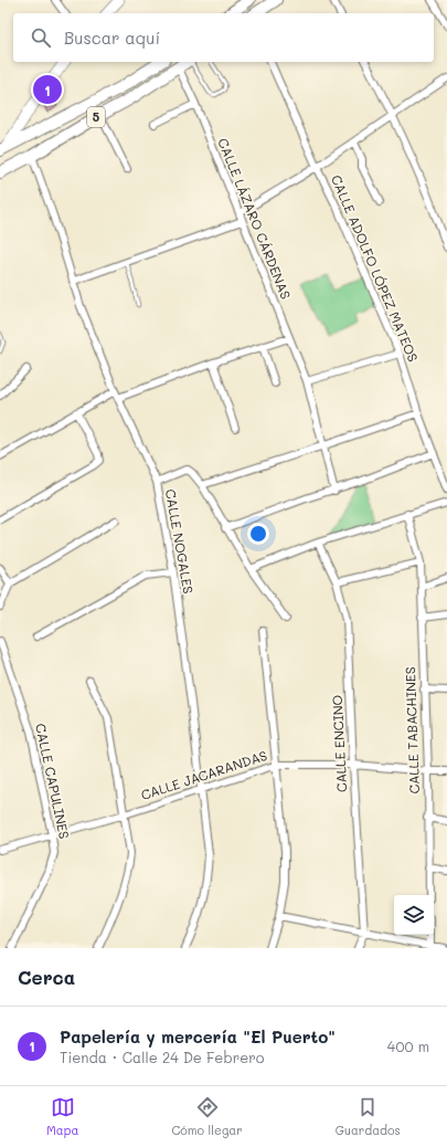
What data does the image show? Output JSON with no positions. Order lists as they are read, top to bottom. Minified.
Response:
{"streets":{"main road":["5"],"street":["CALLE LÁZARO CÁRDENAS","CALLE ADOLFO LÓPEZ MATEOS","CALLE NOGALES","CALLE TABACHINES","CALLE ENCINO","CALLE JACARANDAS","CALLE CAPULINES"]},"crossings":[["5","CALLE LÁZARO CÁRDENAS"],["5","CALLE NOGALES"],["CALLE NOGALES","CALLE JACARANDAS"],["CALLE TABACHINES","CALLE JACARANDAS"],["CALLE ENCINO","CALLE JACARANDAS"],["CALLE JACARANDAS","CALLE CAPULINES"]],"page":{"search":"Buscar aquí","pins":"1","heading":"Cerca","list":[{"mark":"1","name":"Papelería y mercería \"El Puerto\"","note":"Tienda · Calle 24 De Febrero","value":"400 m"}],"nav":["Mapa","Cómo llegar","Guardados"]}}
